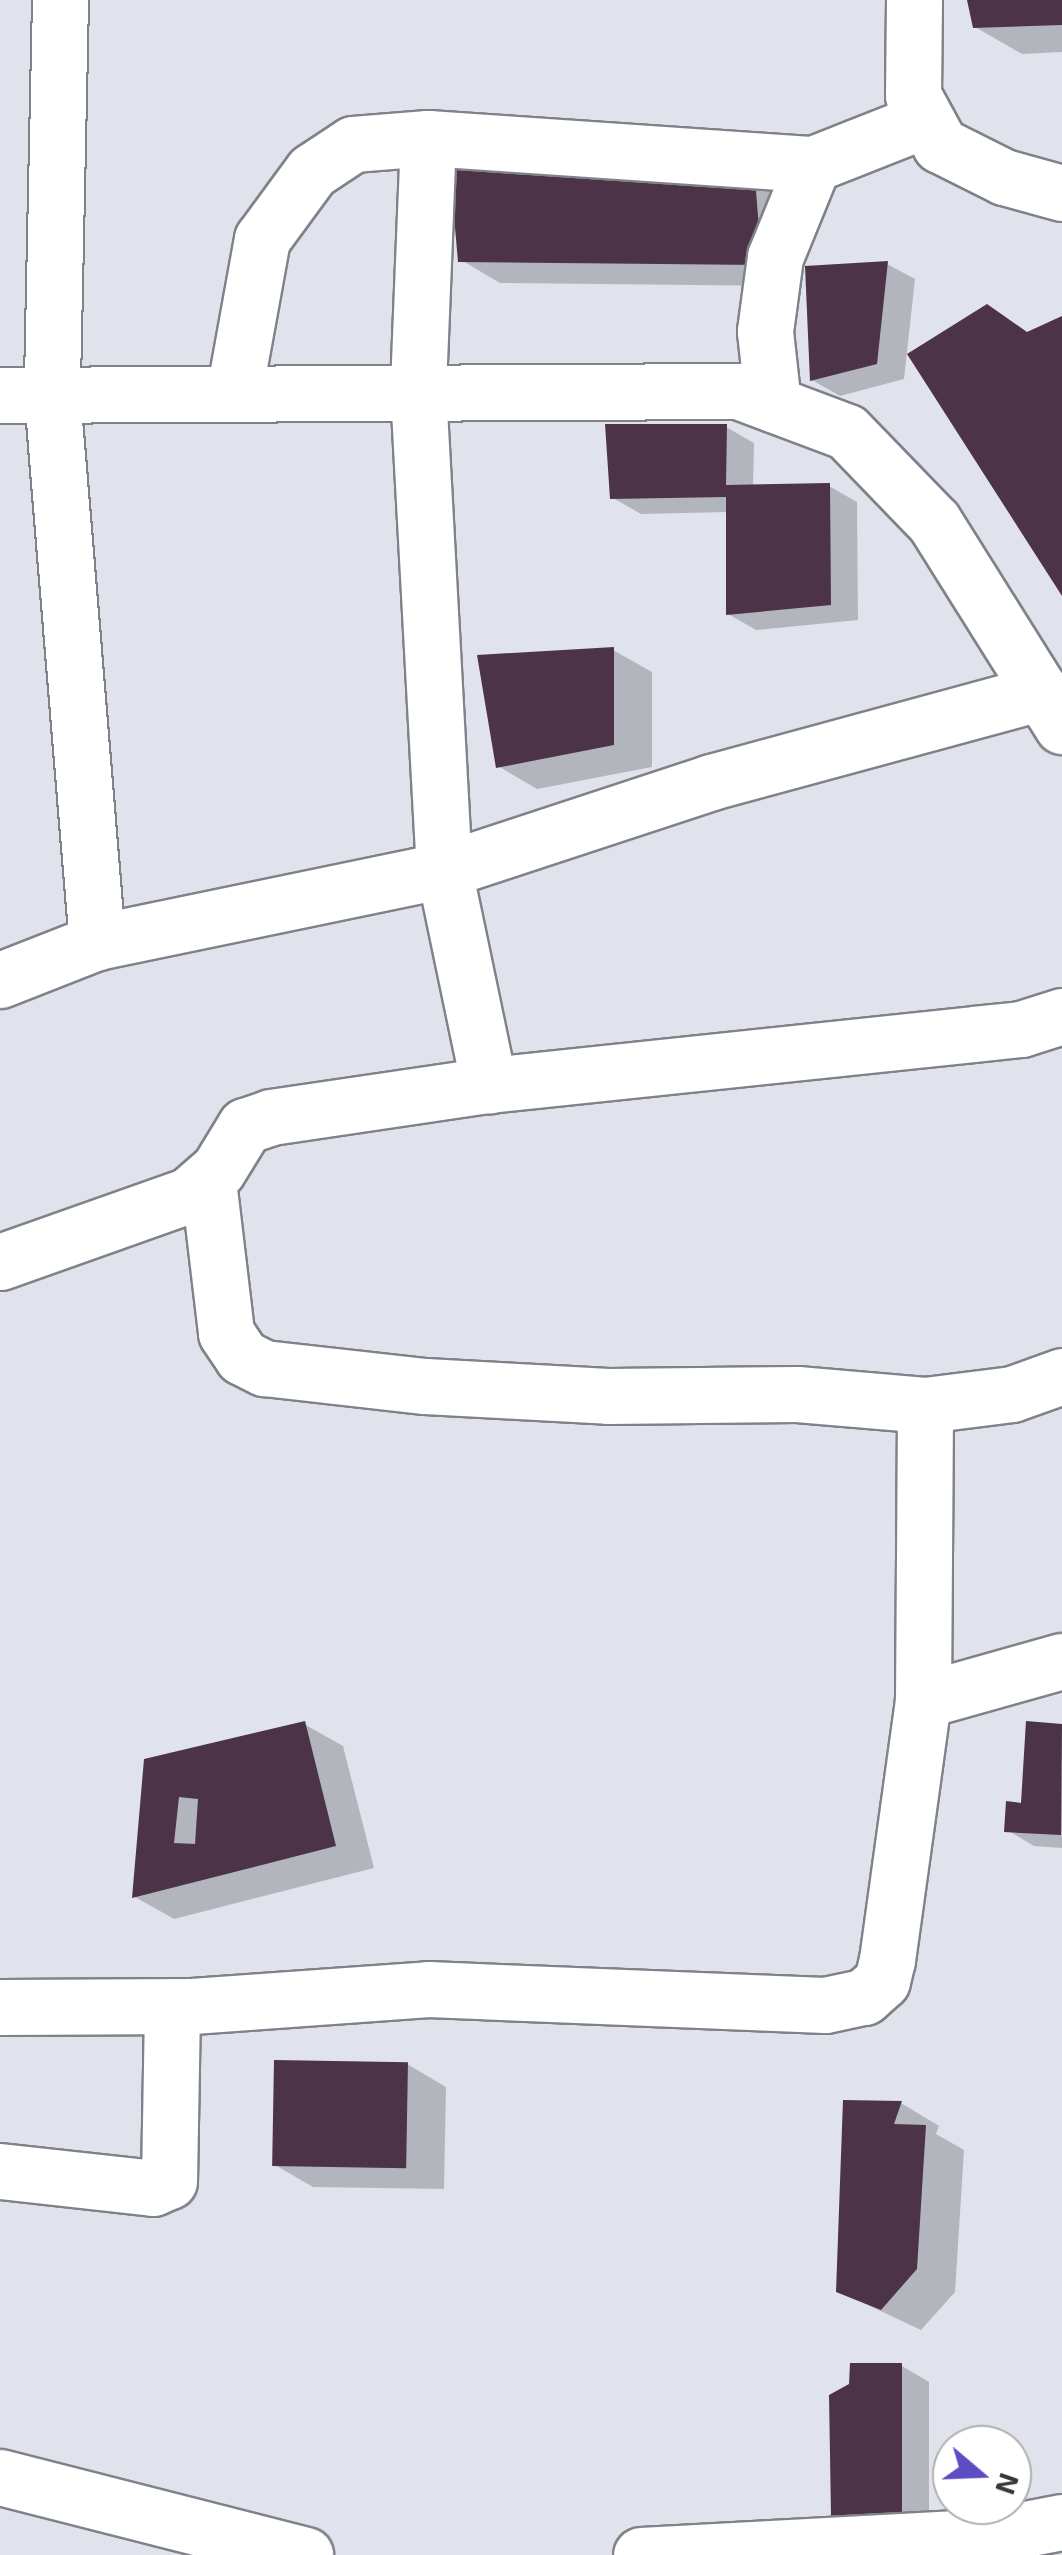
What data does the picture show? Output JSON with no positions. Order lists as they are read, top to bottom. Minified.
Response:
{"north":"right"}
